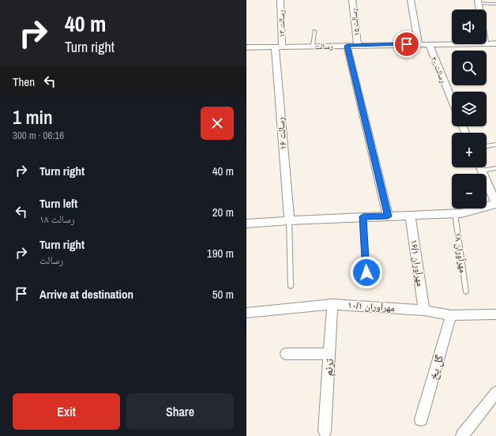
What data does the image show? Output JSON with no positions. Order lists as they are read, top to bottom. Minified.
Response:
{"streets":{"street":["رسالت ۱۵","رسالت ۱۳","رسالت","رسالت ۲۰","رسالت ۱۶","مهرآوران ۱۶/۱","مهرآوران ۱۰/۱","ترنم","گل یخ"],"lane":["مهرآوران ۱۸"]},"crossings":[["رسالت ۱۵","رسالت"],["رسالت ۱۳","رسالت"],["رسالت ۱۳","رسالت ۱۶"],["رسالت","رسالت ۲۰"],["رسالت","رسالت ۱۶"],["مهرآوران ۱۶/۱","مهرآوران ۱۰/۱"],["مهرآوران ۱۰/۱","ترنم"],["مهرآوران ۱۰/۱","گل یخ"]],"page":{"turn":["40 m","Turn right"],"map_buttons":["+","−"],"then":"Then","heading":["1 min","300 m · 06:16"],"list":[{"name":"Turn right","value":"40 m"},{"name":"Turn left","note":"رسالت ۱۸","value":"20 m"},{"name":"Turn right","note":"رسالت","value":"190 m"},{"name":"Arrive at destination","value":"50 m"}],"buttons":["Exit","Share"]}}
